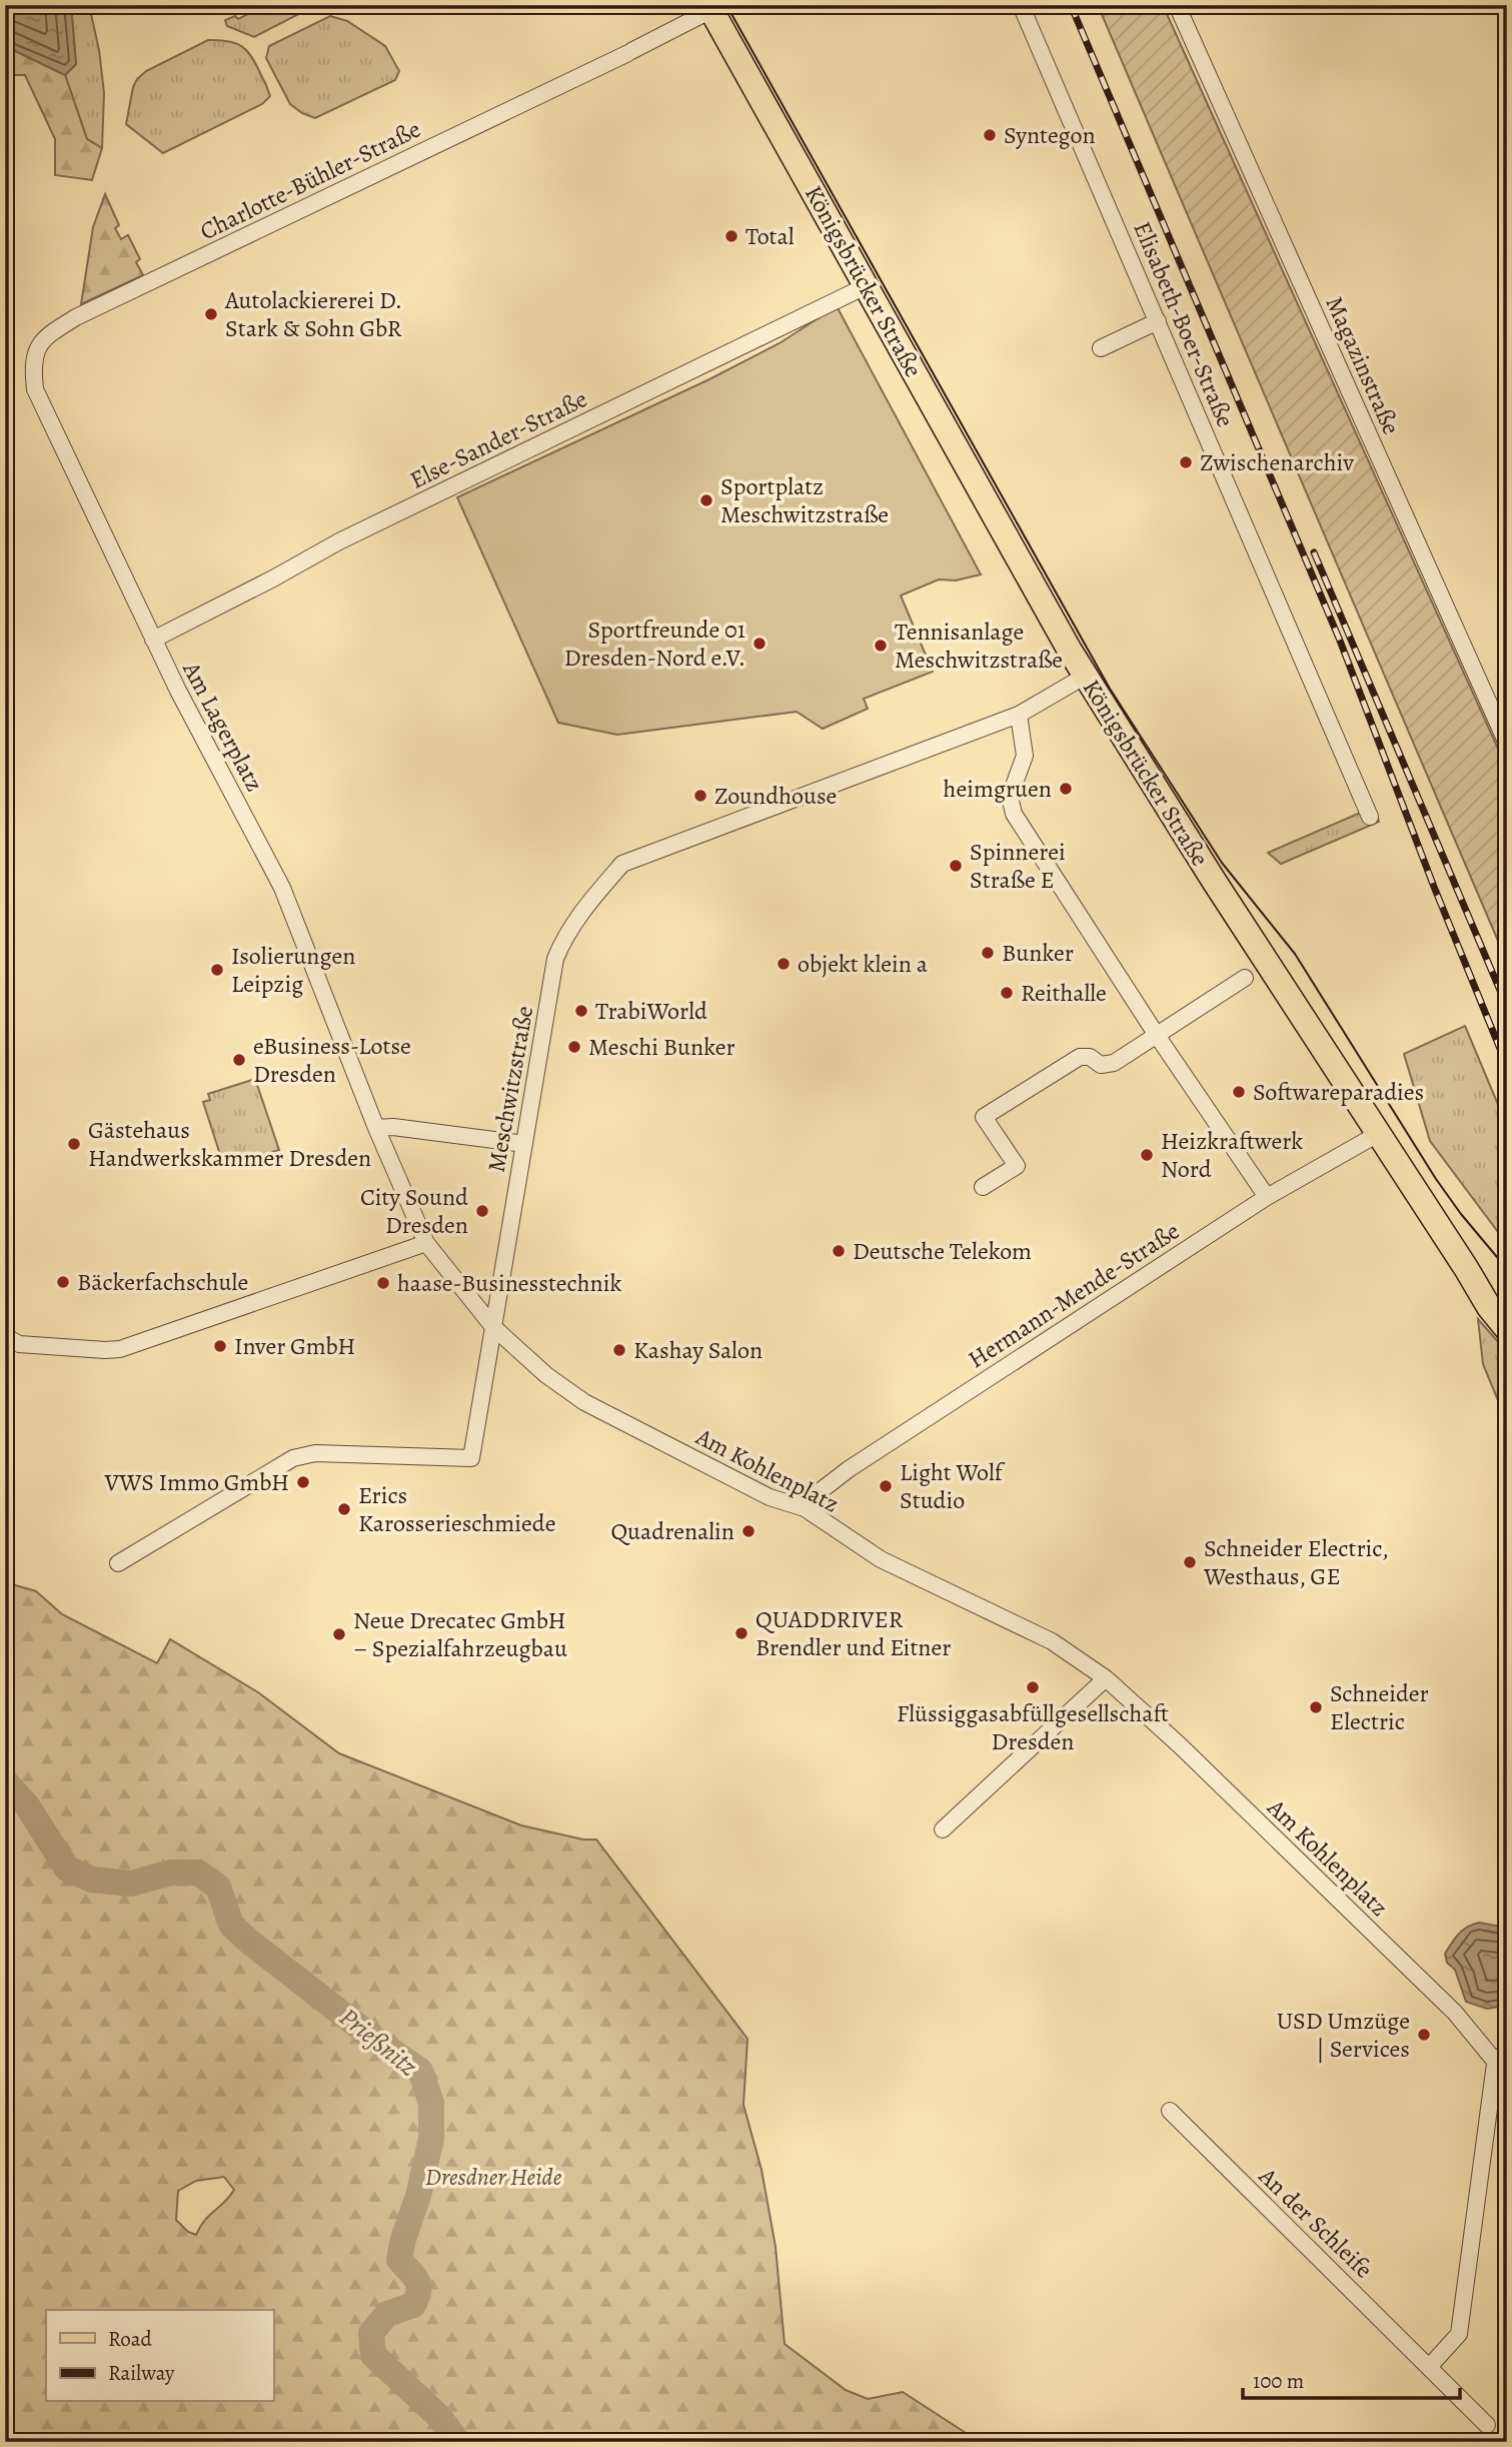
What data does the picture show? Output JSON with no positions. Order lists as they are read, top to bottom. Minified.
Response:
{"streets":{"main road":["Königsbrücker Straße"],"street":["Charlotte-Bühler-Straße","Elisabeth-Boer-Straße","Magazinstraße","Else-Sander-Straße","Am Lagerplatz","Meschwitzstraße","Hermann-Mende-Straße","Am Kohlenplatz","An der Schleife"]},"crossings":[["Charlotte-Bühler-Straße","Königsbrücker Straße"],["Charlotte-Bühler-Straße","Am Lagerplatz"],["Königsbrücker Straße","Else-Sander-Straße"],["Königsbrücker Straße","Meschwitzstraße"],["Königsbrücker Straße","Hermann-Mende-Straße"],["Else-Sander-Straße","Am Lagerplatz"],["Am Lagerplatz","Meschwitzstraße"],["Am Lagerplatz","Am Kohlenplatz"],["Meschwitzstraße","Am Kohlenplatz"],["Hermann-Mende-Straße","Am Kohlenplatz"]],"water":["Prießnitz"],"parks":["Dresdner Heide"],"places":["Syntegon","Total","Autolackiererei D. Stark & Sohn GbR","Zwischenarchiv","Sportplatz Meschwitzstraße","Sportfreunde 01 Dresden-Nord e.V.","Tennisanlage Meschwitzstraße","heimgruen","Zoundhouse","Spinnerei Straße E","Bunker","objekt klein a","Isolierungen Leipzig","Reithalle","TrabiWorld","Meschi Bunker","eBusiness-Lotse Dresden","Softwareparadies","Gästehaus Handwerkskammer Dresden","Heizkraftwerk Nord","City Sound Dresden","Deutsche Telekom","Bäckerfachschule","haase-Businesstechnik","Inver GmbH","Kashay Salon","VWS Immo GmbH","Light Wolf Studio","Erics Karosserieschmiede","Quadrenalin","Schneider Electric, Westhaus, GE","QUADDRIVER Brendler und Eitner","Neue Drecatec GmbH – Spezialfahrzeugbau","Flüssiggasabfüllgesellschaft Dresden","Schneider Electric","USD Umzüge | Services"],"legend":["Road","Railway"],"scale_bar":"100 m"}
